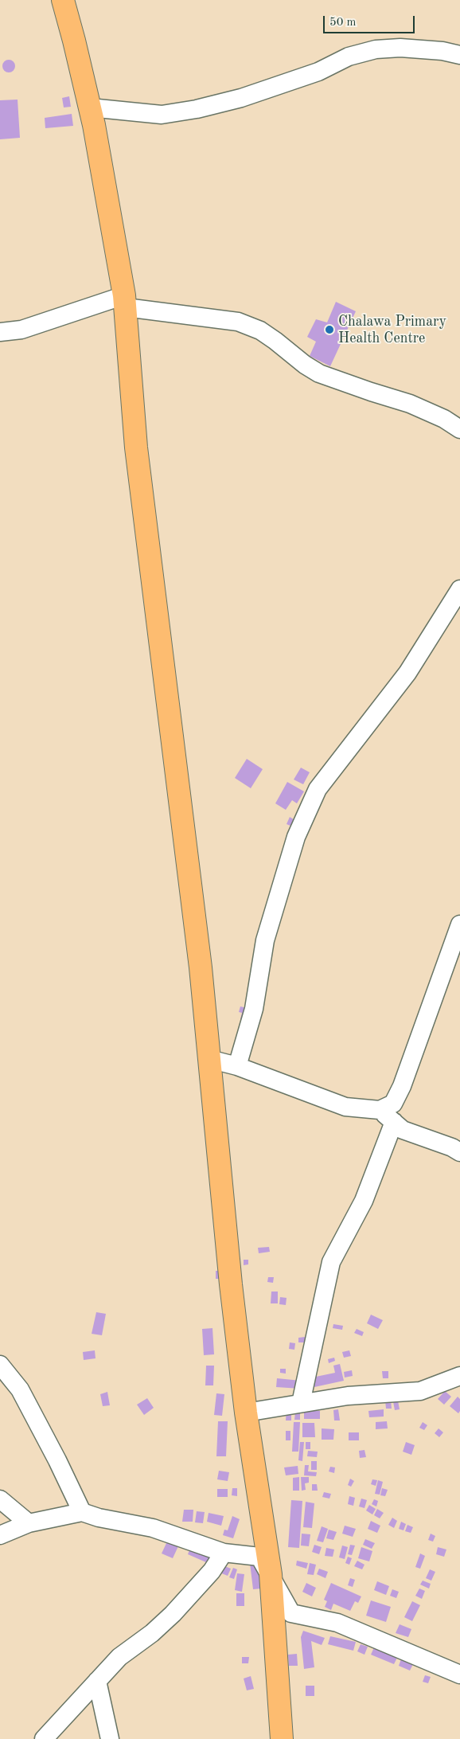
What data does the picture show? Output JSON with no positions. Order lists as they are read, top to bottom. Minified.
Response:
{"places":["Chalawa Primary Health Centre"],"scale_bar":"50 m"}
